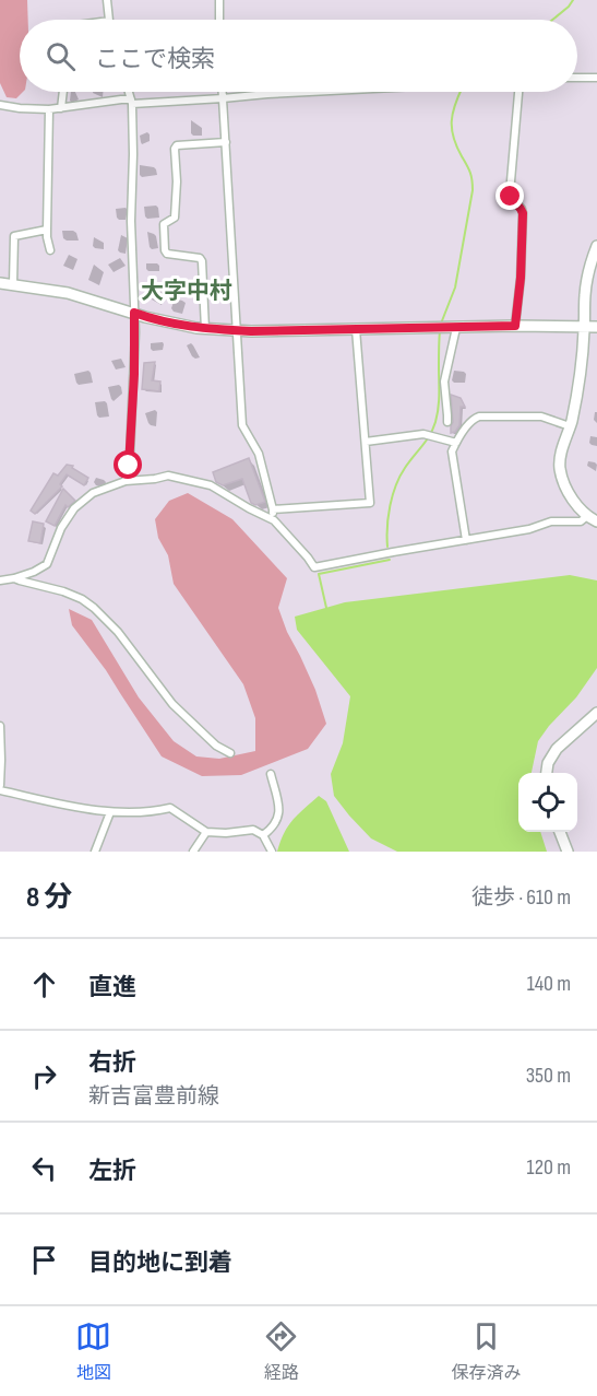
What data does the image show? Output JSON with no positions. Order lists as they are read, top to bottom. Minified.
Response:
{"districts":["大字中村"],"page":{"search":"ここで検索","heading":["8 分","徒歩 · 610 m"],"list":[["直進","140 m"],["右折","新吉富豊前線","350 m"],["左折","120 m"],"目的地に到着"],"nav":["地図","経路","保存済み"]}}
